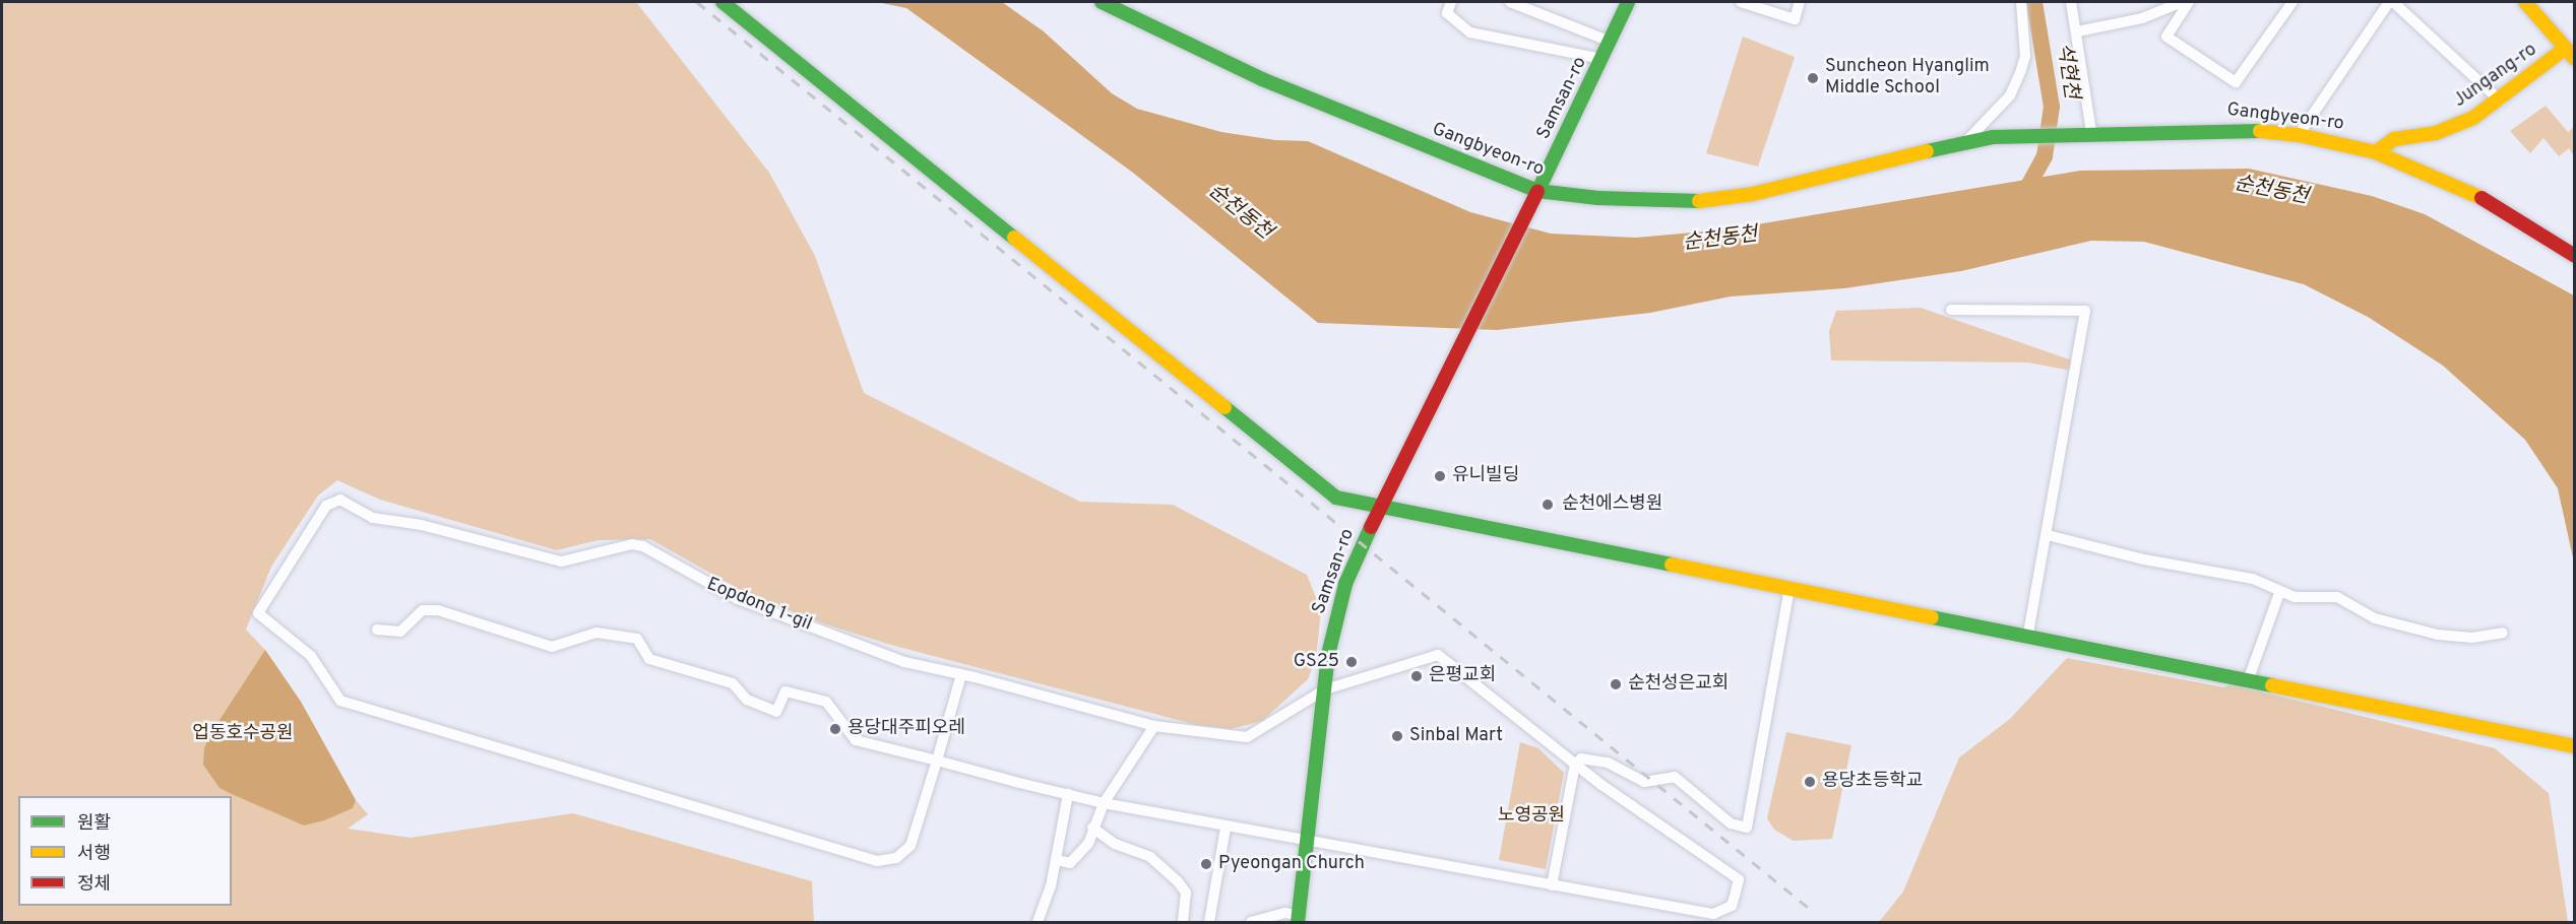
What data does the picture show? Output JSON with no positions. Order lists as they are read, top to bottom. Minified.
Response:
{"streets":{"main road":["Jungang-ro","Samsan-ro","Gangbyeon-ro"],"street":["Eopdong 1-gil"]},"crossings":[["Jungang-ro","Gangbyeon-ro"],["Samsan-ro","Gangbyeon-ro"],["Samsan-ro","Eopdong 1-gil"]],"water":["석현천","순천동천"],"parks":["업동호수공원","노영공원"],"places":["Suncheon Hyanglim Middle School","유니빌딩","순천에스병원","GS25","은평교회","순천성은교회","용당대주피오레","Sinbal Mart","용당초등학교","Pyeongan Church"],"legend":["원활","서행","정체"]}
